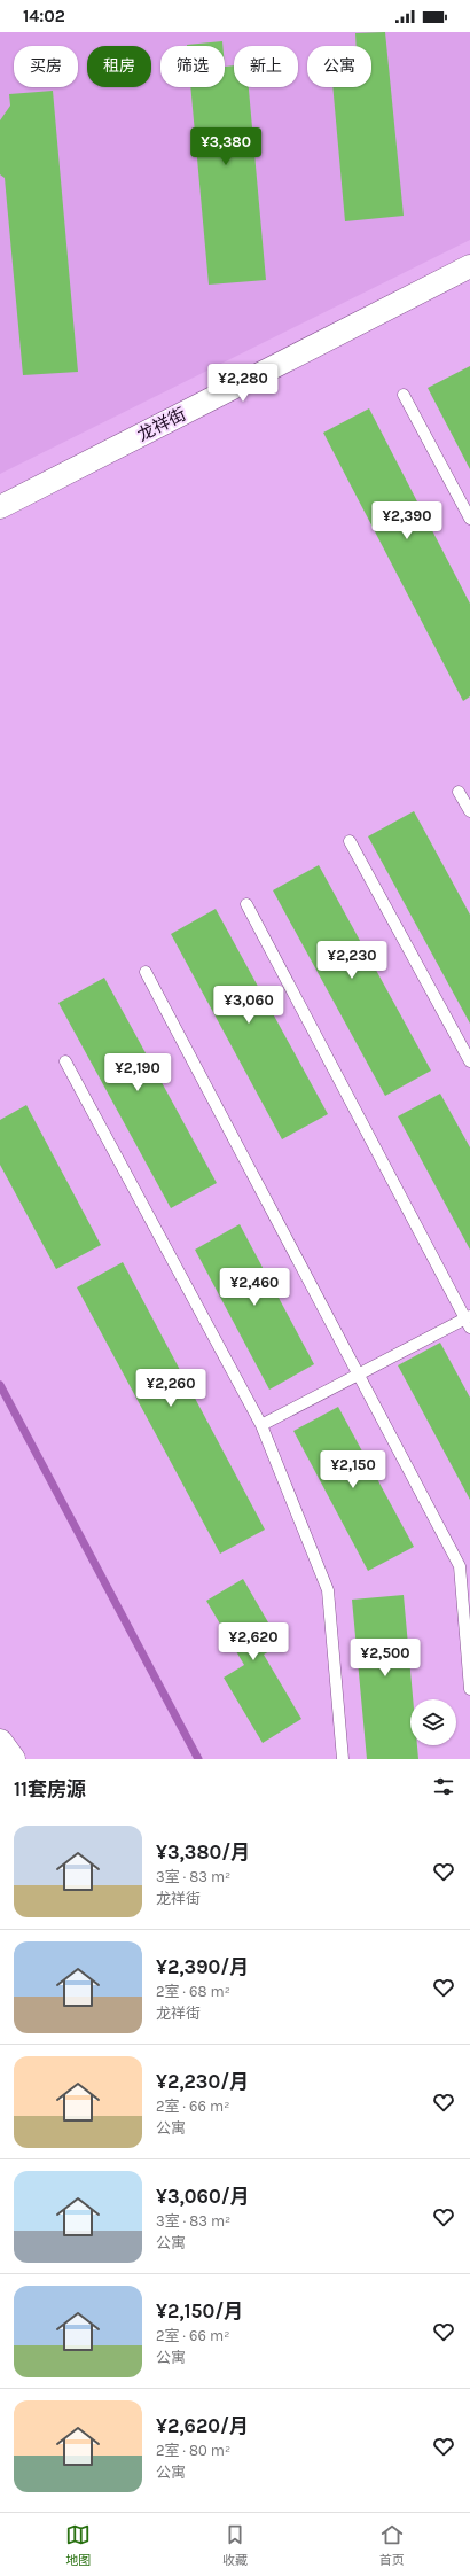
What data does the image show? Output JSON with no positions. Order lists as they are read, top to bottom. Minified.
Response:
{"streets":{"street":["龙祥街"]},"page":{"status":"14:02","chip":["买房","租房","筛选","新上","公寓"],"price":["¥3,380","¥2,280","¥2,390","¥2,230","¥3,060","¥2,190","¥2,460","¥2,260","¥2,150","¥2,620","¥2,500"],"heading":"11套房源","list":[{"name":"¥3,380/月","note":"3室 · 83 m² · 龙祥街"},{"name":"¥2,390/月","note":"2室 · 68 m² · 龙祥街"},{"name":"¥2,230/月","note":"2室 · 66 m² · 公寓"},{"name":"¥3,060/月","note":"3室 · 83 m² · 公寓"},{"name":"¥2,150/月","note":"2室 · 66 m² · 公寓"},{"name":"¥2,620/月","note":"2室 · 80 m² · 公寓"}],"tabs":["地图","收藏","首页"]}}
